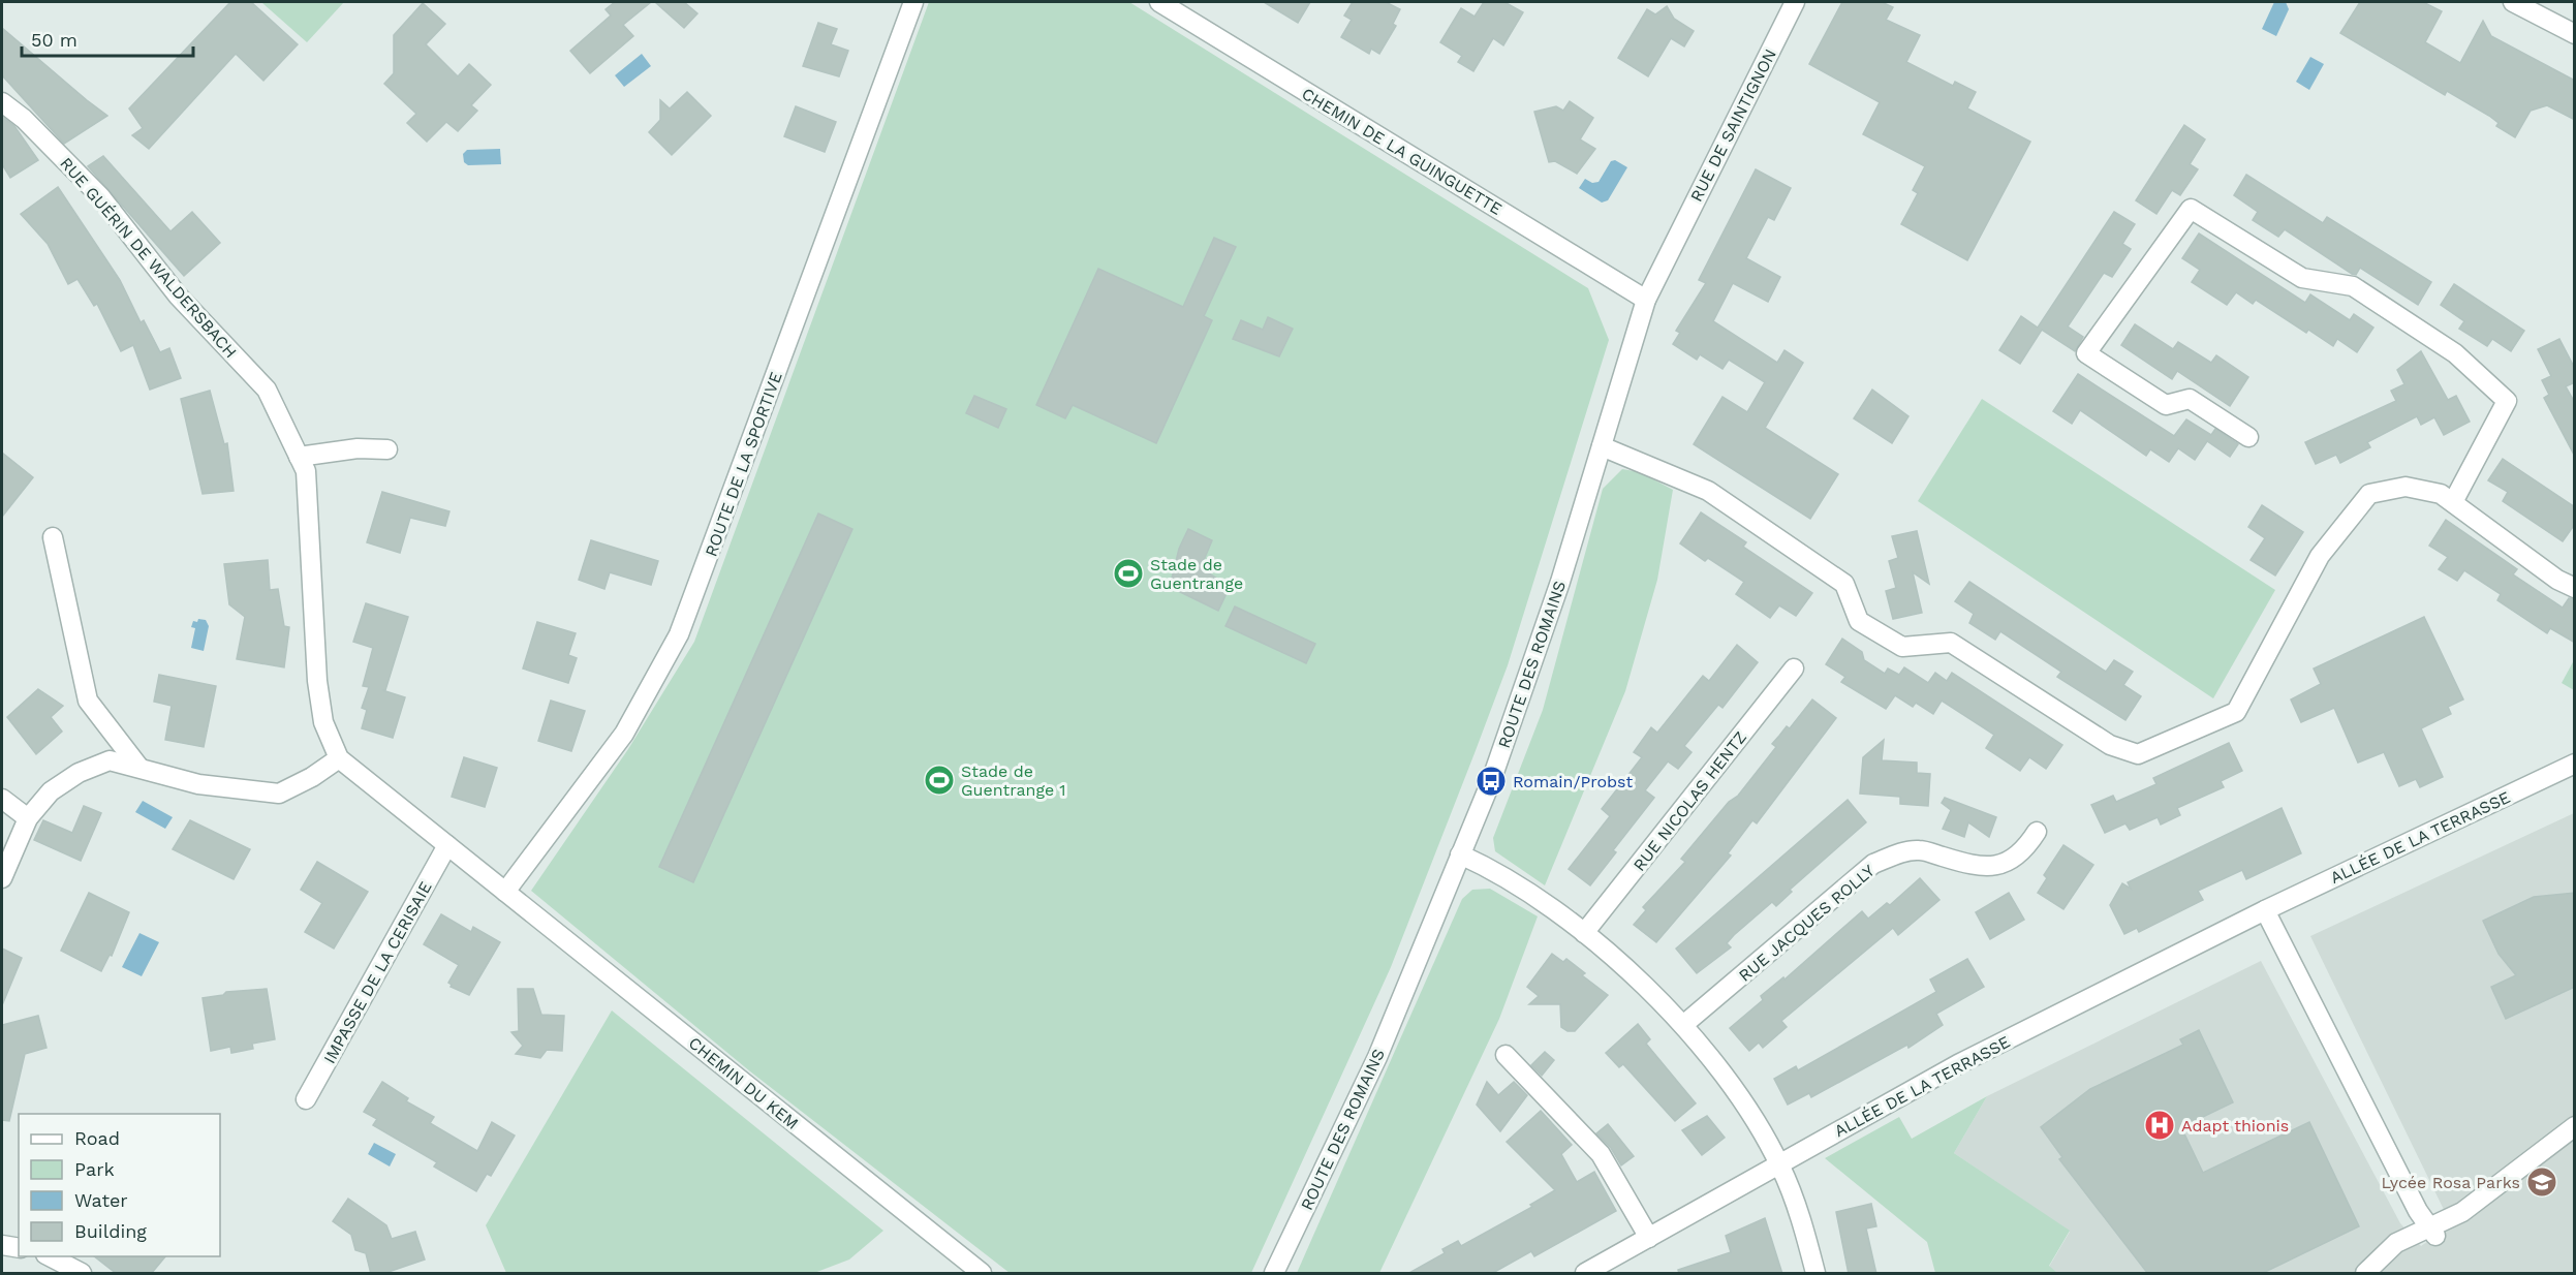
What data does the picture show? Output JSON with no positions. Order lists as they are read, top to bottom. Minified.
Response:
{"streets":{"street":["RUE DE SAINTIGNON","CHEMIN DE LA GUINGUETTE","RUE GUÉRIN DE WALDERSBACH","ROUTE DE LA SPORTIVE","ROUTE DES ROMAINS","RUE NICOLAS HENTZ","ALLÉE DE LA TERRASSE","RUE JACQUES ROLLY","IMPASSE DE LA CERISAIE","CHEMIN DU KEM"]},"crossings":[["RUE DE SAINTIGNON","ROUTE DES ROMAINS"],["CHEMIN DE LA GUINGUETTE","ROUTE DES ROMAINS"],["RUE GUÉRIN DE WALDERSBACH","ROUTE DE LA SPORTIVE"],["RUE GUÉRIN DE WALDERSBACH","IMPASSE DE LA CERISAIE"],["RUE GUÉRIN DE WALDERSBACH","CHEMIN DU KEM"],["ROUTE DE LA SPORTIVE","CHEMIN DU KEM"]],"places":{"sports":["Stade de Guentrange","Stade de Guentrange 1"],"bus stop":["Romain/Probst"],"hospital":["Adapt thionis"],"school or university":["Lycée Rosa Parks"]},"legend":["Road","Park","Water","Building"],"scale_bar":"50 m"}
